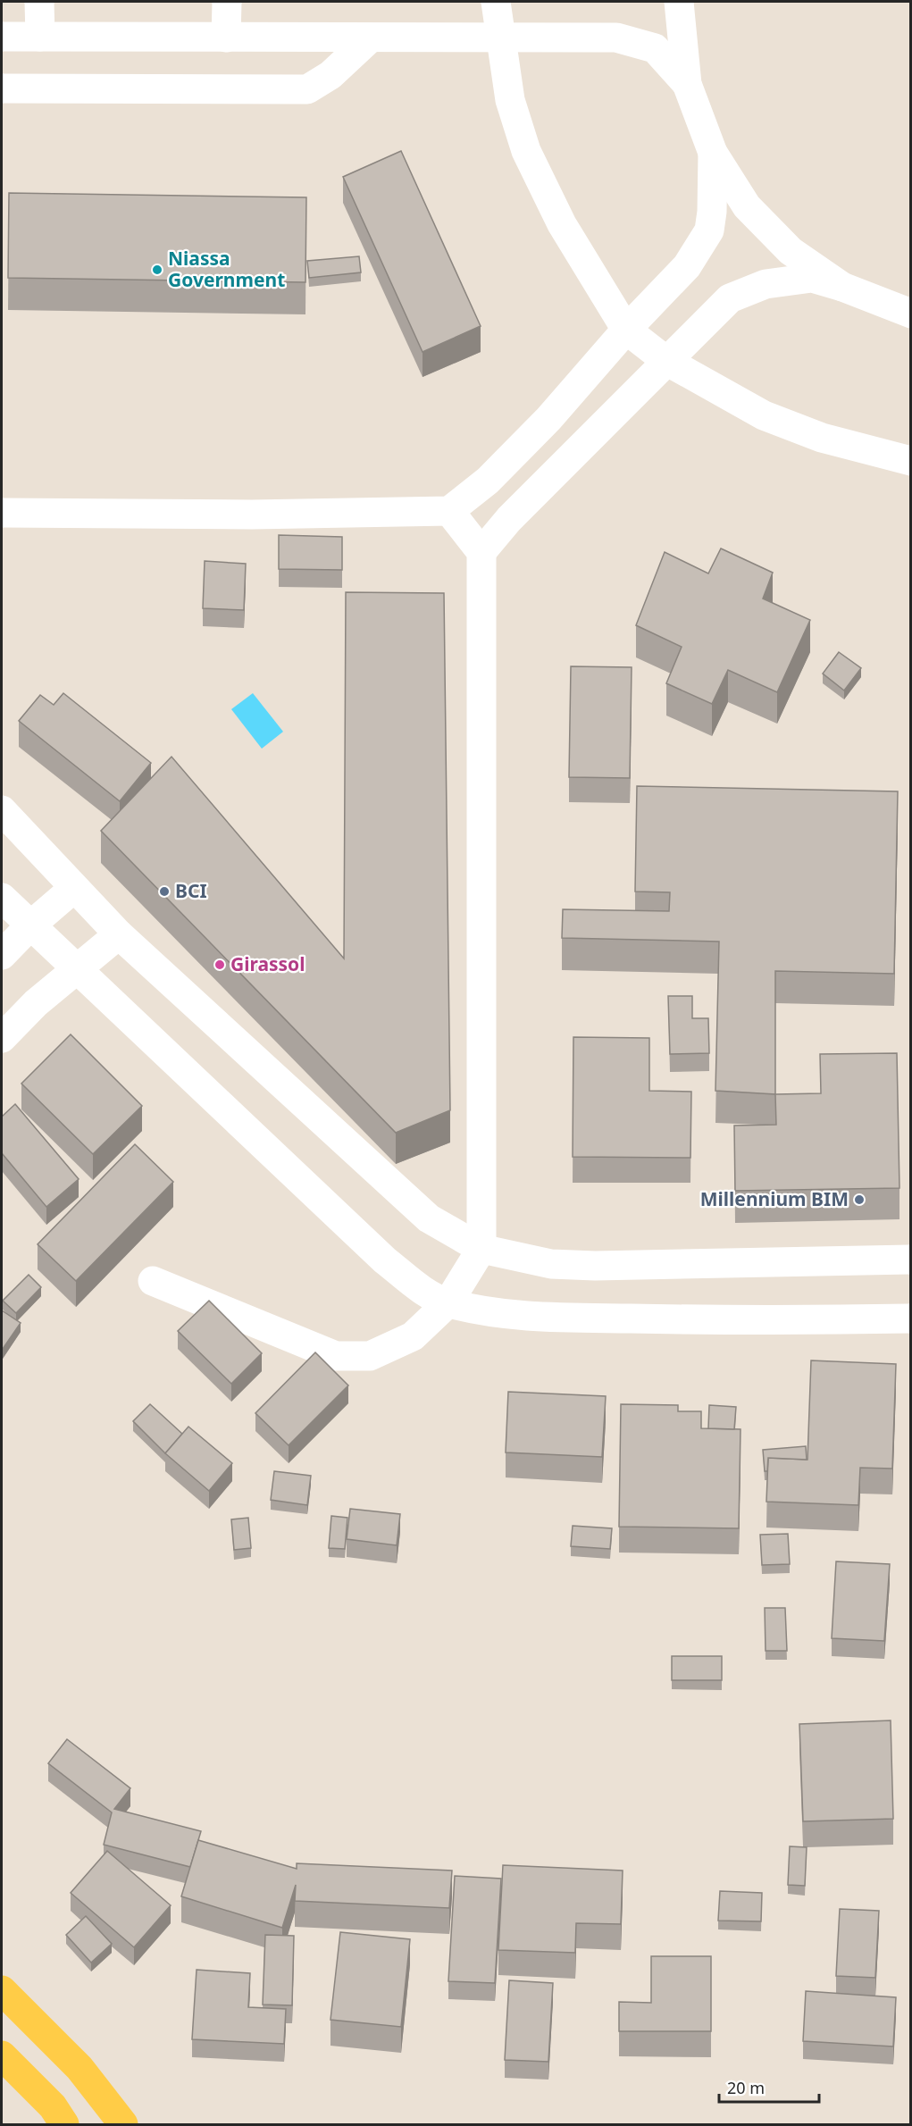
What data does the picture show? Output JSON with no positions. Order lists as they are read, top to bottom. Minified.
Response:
{"places":["Niassa Government","BCI","Girassol","Millennium BIM"],"scale_bar":"20 m"}
